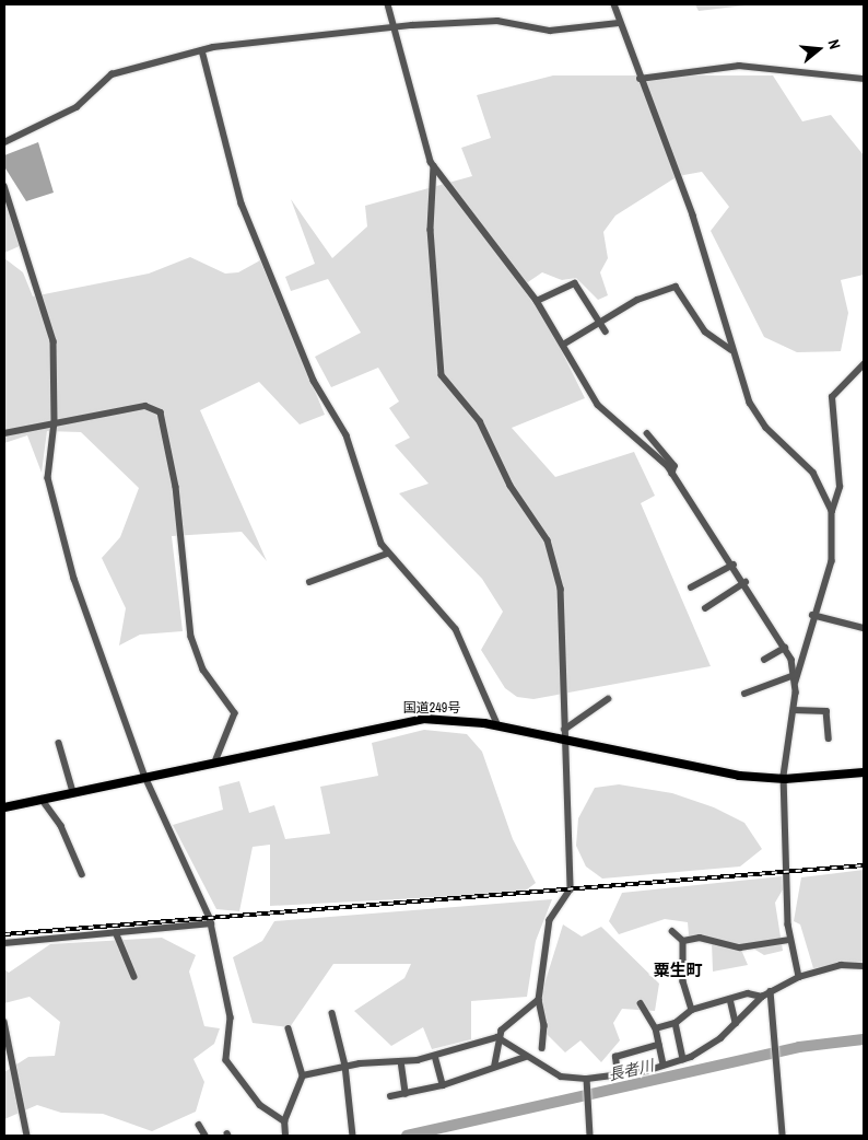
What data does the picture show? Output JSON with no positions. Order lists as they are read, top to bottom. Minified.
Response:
{"streets":{"highway":["国道249号"]},"districts":["粟生町"],"water":["長者川"],"north":"right"}
